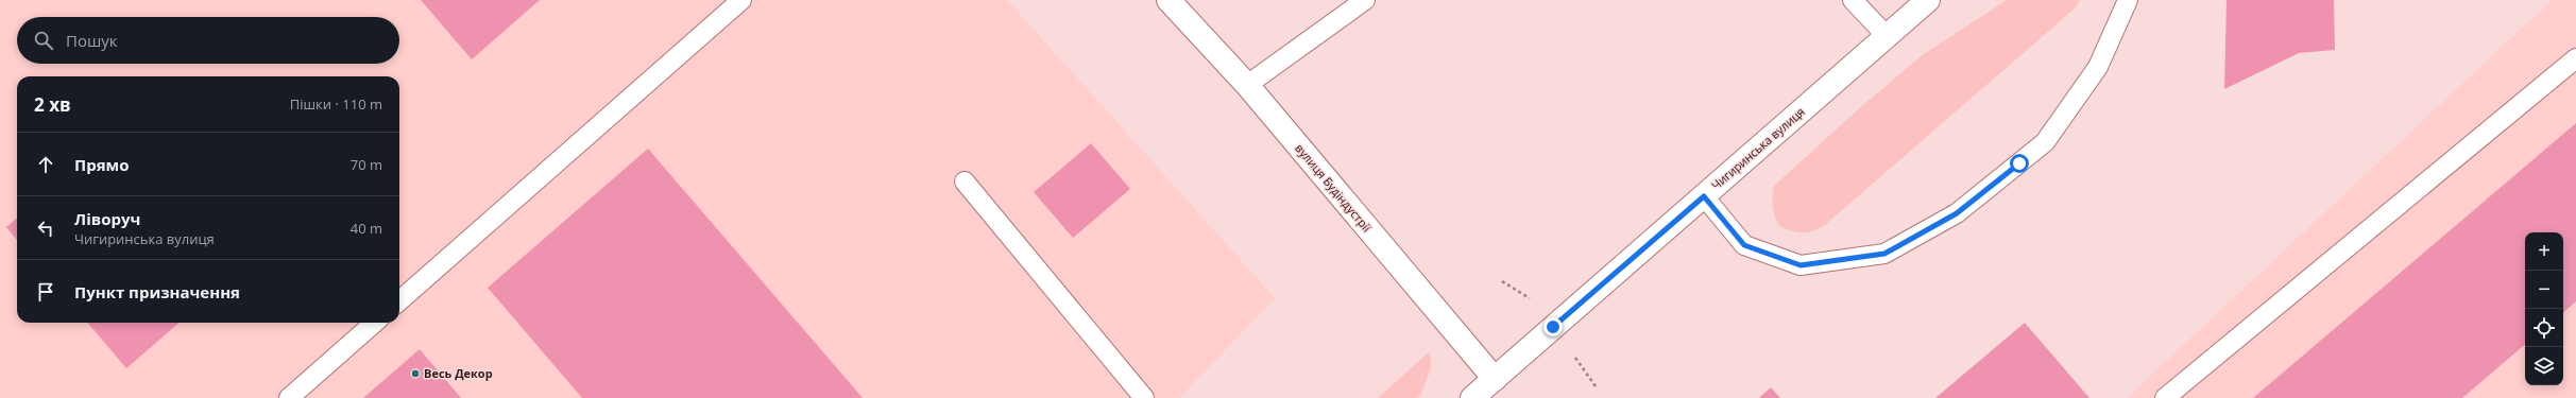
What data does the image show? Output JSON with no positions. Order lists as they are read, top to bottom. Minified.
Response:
{"streets":{"main road":["Чигиринська вулиця","вулиця Будіндустрії"]},"crossings":[["Чигиринська вулиця","вулиця Будіндустрії"]],"places":["Весь Декор"],"page":{"search":"Пошук","heading":["2 хв","Пішки · 110 m"],"list":[["Прямо","70 m"],["Ліворуч","Чигиринська вулиця","40 m"],"Пункт призначення"],"map_buttons":["+","−"]}}
